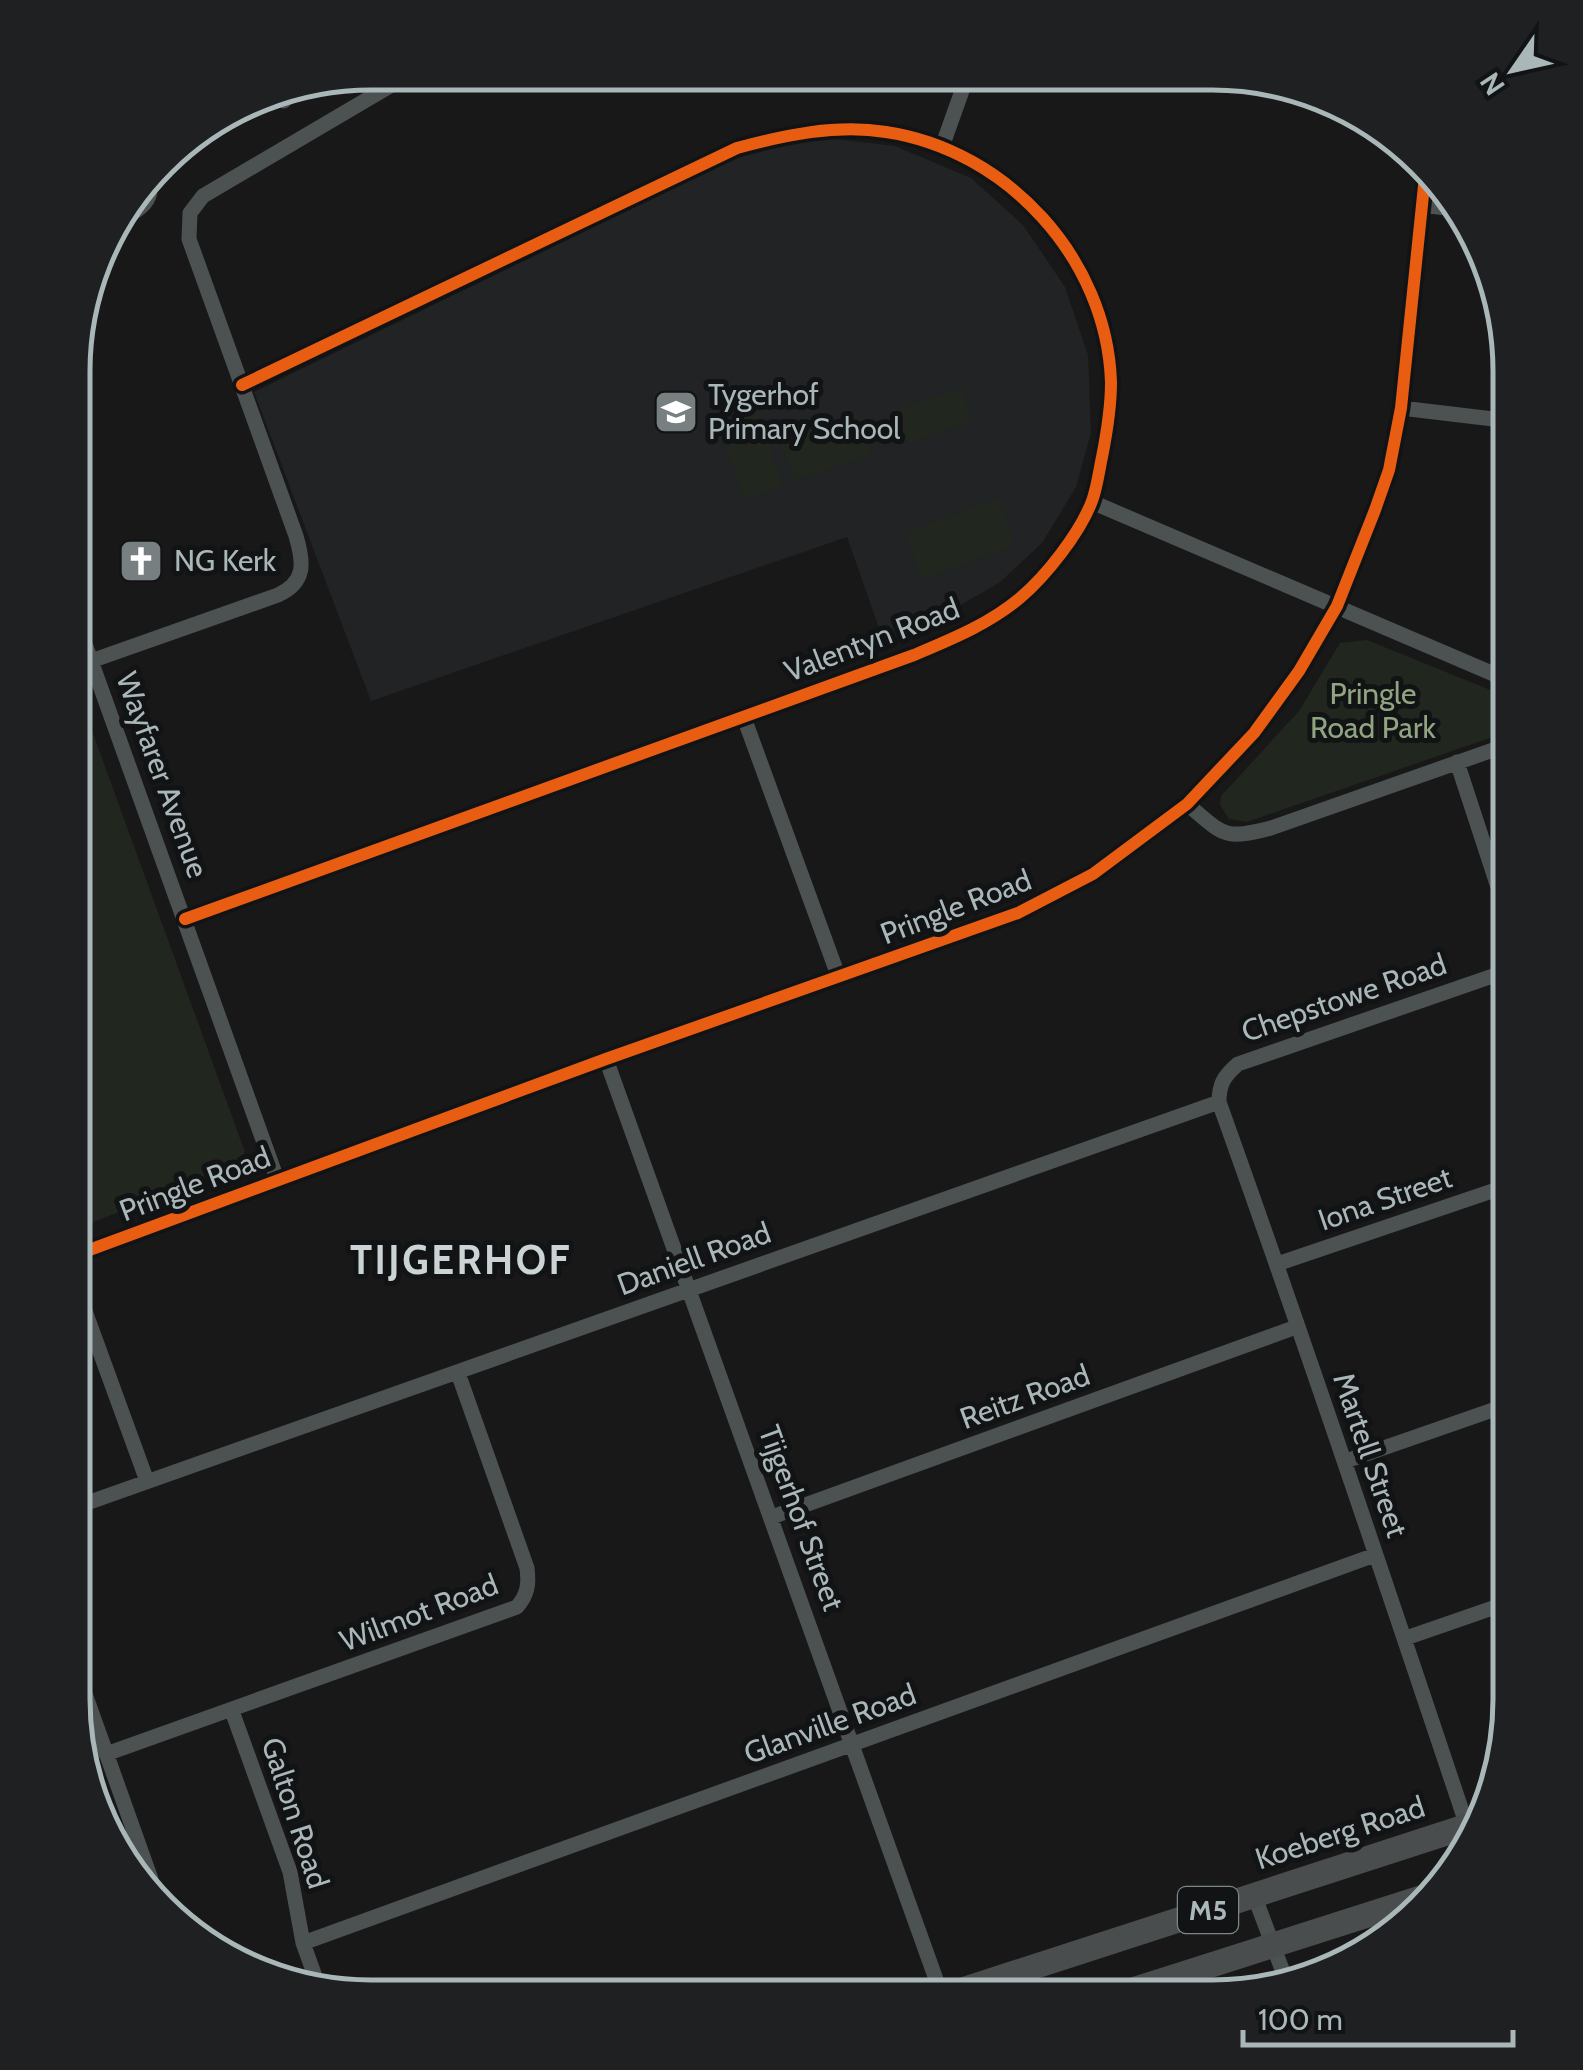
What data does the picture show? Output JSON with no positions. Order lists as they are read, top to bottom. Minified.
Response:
{"streets":{"main road":["Koeberg Road","M5"],"street":["Valentyn Road","Wayfarer Avenue","Pringle Road","Chepstowe Road","Iona Street","Daniell Road","Reitz Road","Martell Street","Tijgerhof Street","Wilmot Road","Glanville Road","Galton Road"]},"crossings":[["Valentyn Road","Wayfarer Avenue"],["Wayfarer Avenue","Pringle Road"],["Pringle Road","Tijgerhof Street"],["Chepstowe Road","Daniell Road"],["Chepstowe Road","Martell Street"],["Iona Street","Martell Street"],["Daniell Road","Martell Street"],["Daniell Road","Tijgerhof Street"],["Daniell Road","Wilmot Road"],["Reitz Road","Martell Street"],["Reitz Road","Tijgerhof Street"],["Martell Street","Glanville Road"],["Tijgerhof Street","Glanville Road"],["Wilmot Road","Galton Road"],["Glanville Road","Galton Road"]],"districts":["TIJGERHOF"],"parks":["Pringle Road Park"],"places":{"school or university":["Tygerhof Primary School"],"church":["NG Kerk"]},"scale_bar":"100 m","north":"bottom left"}
